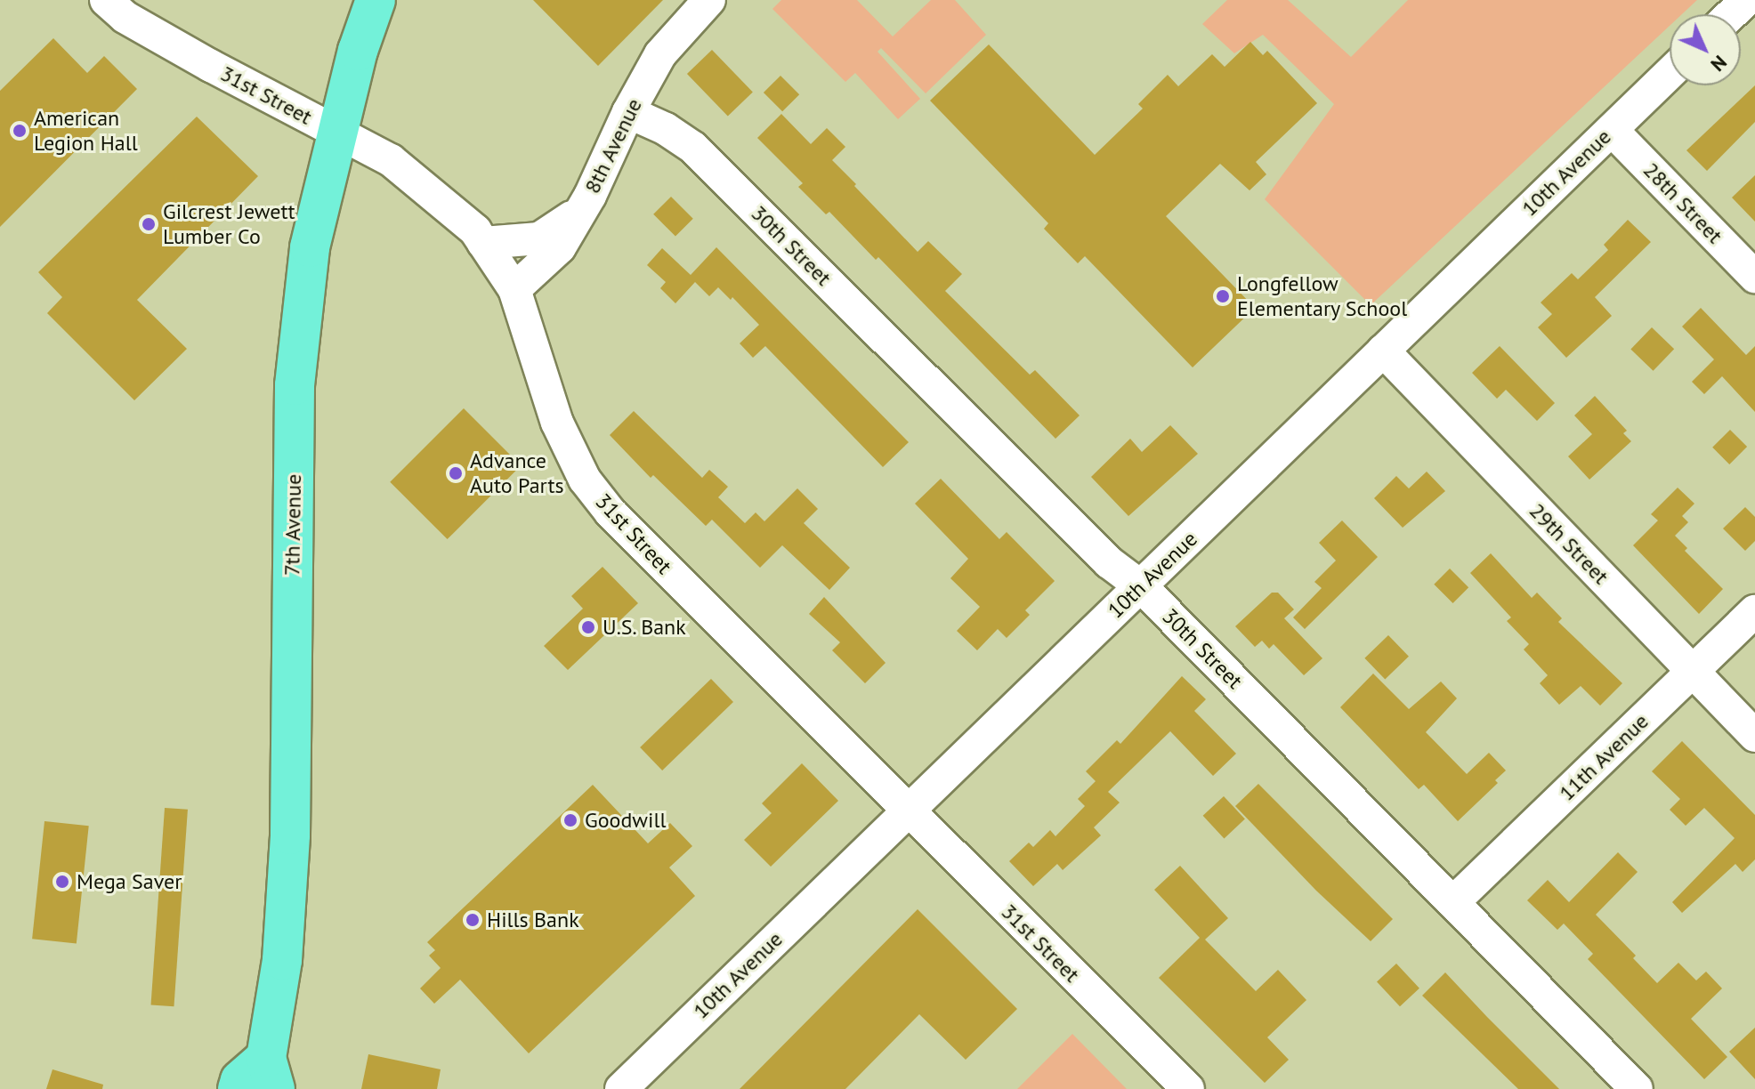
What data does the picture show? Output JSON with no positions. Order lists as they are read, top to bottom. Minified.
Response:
{"streets":{"main road":["7th Avenue"],"street":["31st Street","8th Avenue","10th Avenue","28th Street","30th Street","29th Street","11th Avenue"]},"crossings":[["31st Street","8th Avenue"],["31st Street","10th Avenue"],["31st Street","7th Avenue"],["8th Avenue","30th Street"],["10th Avenue","28th Street"],["10th Avenue","30th Street"],["10th Avenue","29th Street"],["30th Street","11th Avenue"],["29th Street","11th Avenue"]],"places":["American Legion Hall","Gilcrest Jewett Lumber Co","Longfellow Elementary School","Advance Auto Parts","U.S. Bank","Goodwill","Mega Saver","Hills Bank"],"north":"bottom right"}
